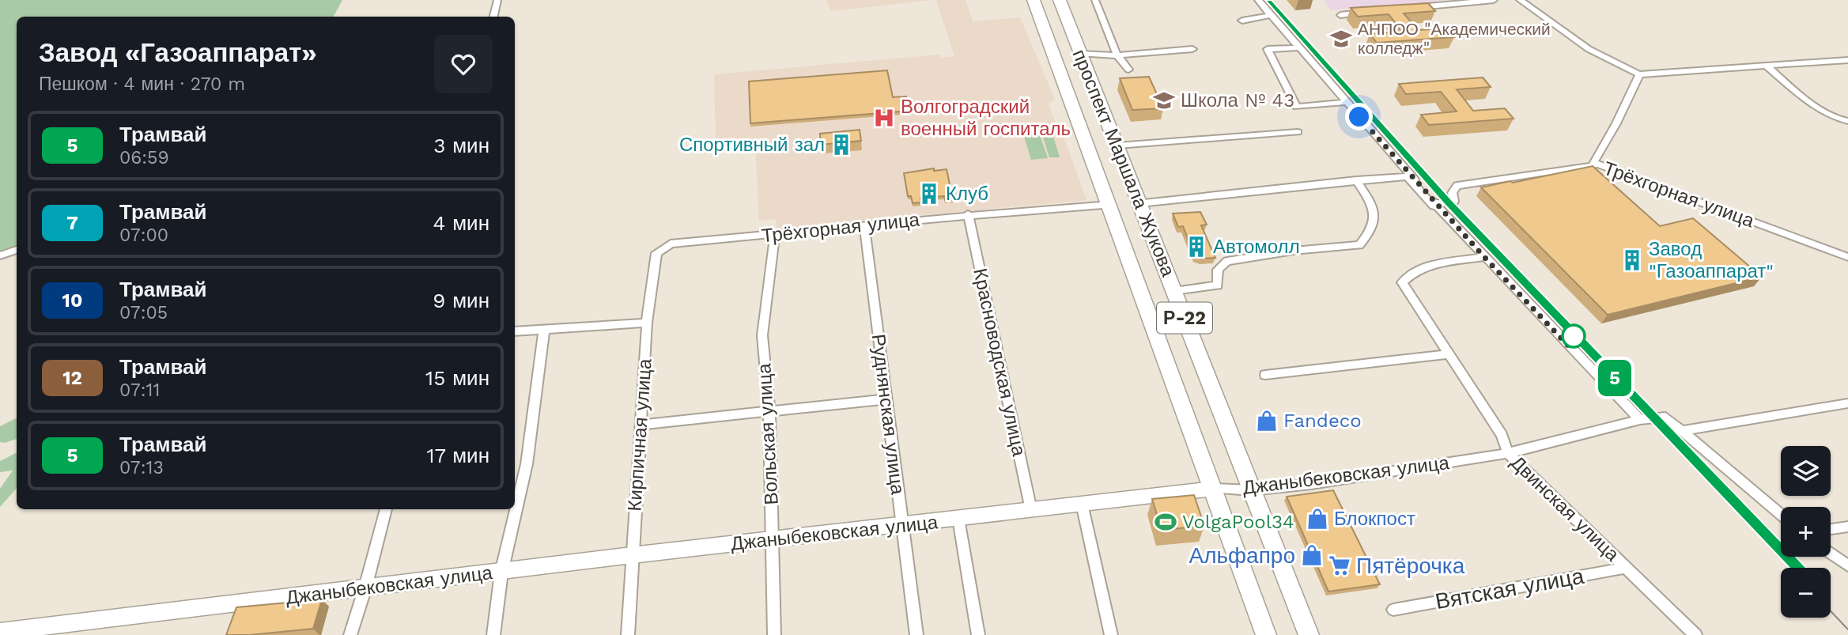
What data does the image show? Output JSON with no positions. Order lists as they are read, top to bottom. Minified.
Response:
{"streets":{"highway":["проспект Маршала Жукова","Р-22"],"main road":["Джаныбековская улица"],"street":["Трёхгорная улица","Красноводская улица","Руднянская улица","Вольская улица","Кирпичная улица","Двинская улица","Вятская улица"]},"crossings":[["проспект Маршала Жукова","Трёхгорная улица"],["проспект Маршала Жукова","Джаныбековская улица"],["Трёхгорная улица","Красноводская улица"],["Трёхгорная улица","Руднянская улица"],["Трёхгорная улица","Вольская улица"],["Трёхгорная улица","Кирпичная улица"],["Красноводская улица","Джаныбековская улица"],["Руднянская улица","Джаныбековская улица"],["Вольская улица","Джаныбековская улица"],["Кирпичная улица","Джаныбековская улица"],["Джаныбековская улица","Двинская улица"],["Двинская улица","Вятская улица"]],"places":{"school or university":["АНПОО \"Академический колледж\"","Школа № 43"],"hospital":["Волгоградский военный госпиталь"],"building":["Спортивный зал","Клуб","Автомолл","Завод \"Газоаппарат\""],"shop":["Fandeco","Блокпост","Альфапро"],"sports":["VolgaPool34"],"supermarket":["Пятёрочка"]},"lines":["tram line 5"],"page":{"on_map":"5","heading":["Завод «Газоаппарат»","Пешком · 4 мин · 270 m"],"list":[{"mark":"5","name":"Трамвай","note":"06:59","value":"3 мин"},{"mark":"7","name":"Трамвай","note":"07:00","value":"4 мин"},{"mark":"10","name":"Трамвай","note":"07:05","value":"9 мин"},{"mark":"12","name":"Трамвай","note":"07:11","value":"15 мин"},{"mark":"5","name":"Трамвай","note":"07:13","value":"17 мин"}],"map_buttons":["+","−"]}}
